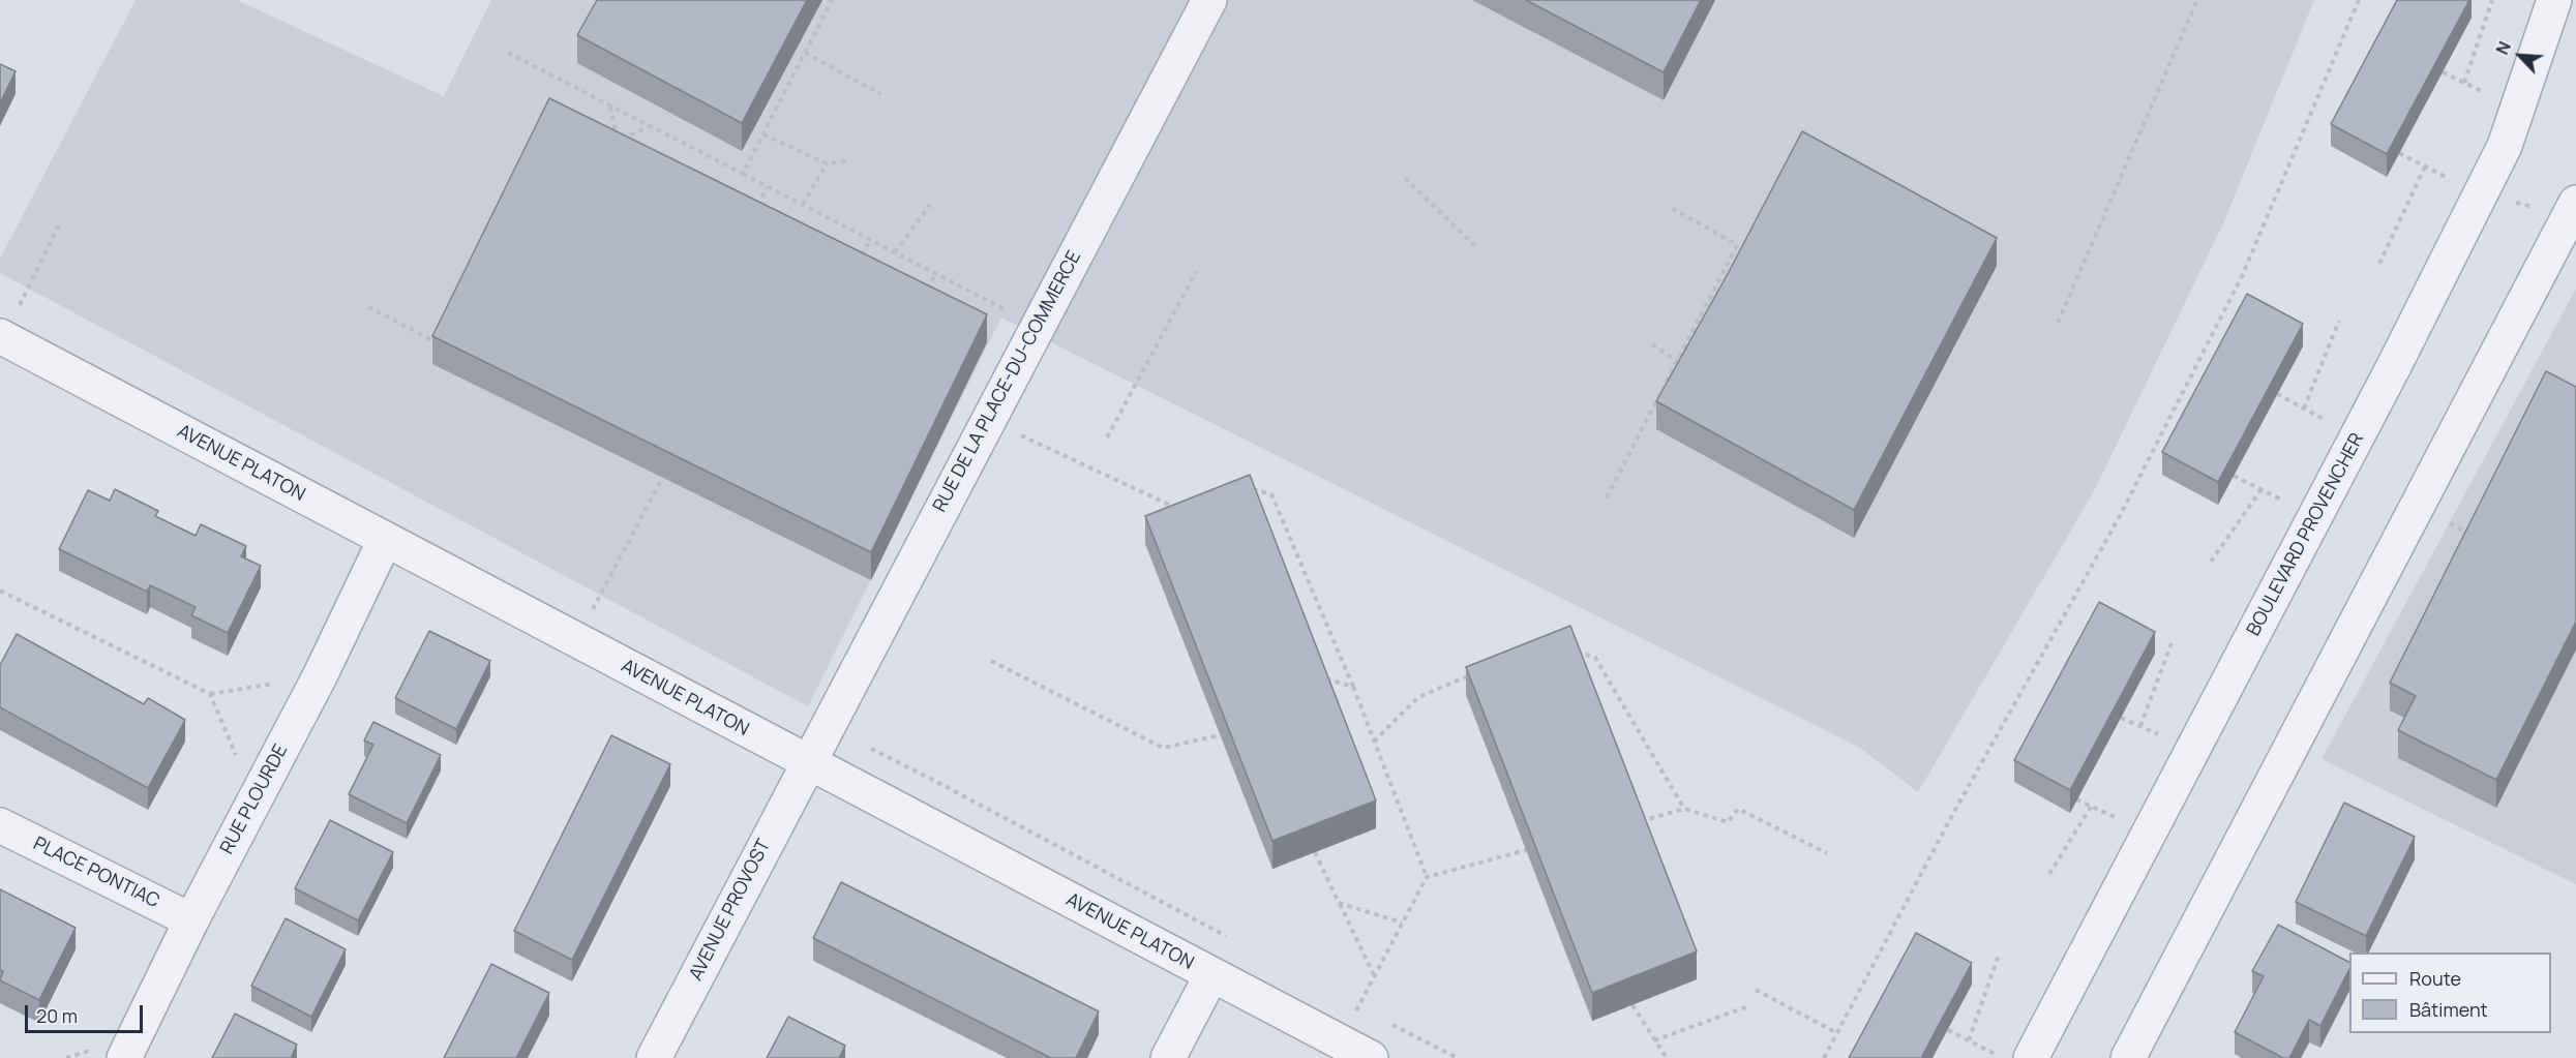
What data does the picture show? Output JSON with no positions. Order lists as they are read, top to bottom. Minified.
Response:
{"streets":{"street":["RUE DE LA PLACE-DU-COMMERCE","AVENUE PLATON","BOULEVARD PROVENCHER","RUE PLOURDE","PLACE PONTIAC","AVENUE PROVOST"]},"crossings":[["RUE DE LA PLACE-DU-COMMERCE","AVENUE PLATON"],["RUE DE LA PLACE-DU-COMMERCE","AVENUE PROVOST"],["AVENUE PLATON","RUE PLOURDE"],["AVENUE PLATON","AVENUE PROVOST"],["RUE PLOURDE","PLACE PONTIAC"]],"legend":["Route","Bâtiment"],"scale_bar":"20 m","north":"top left"}
